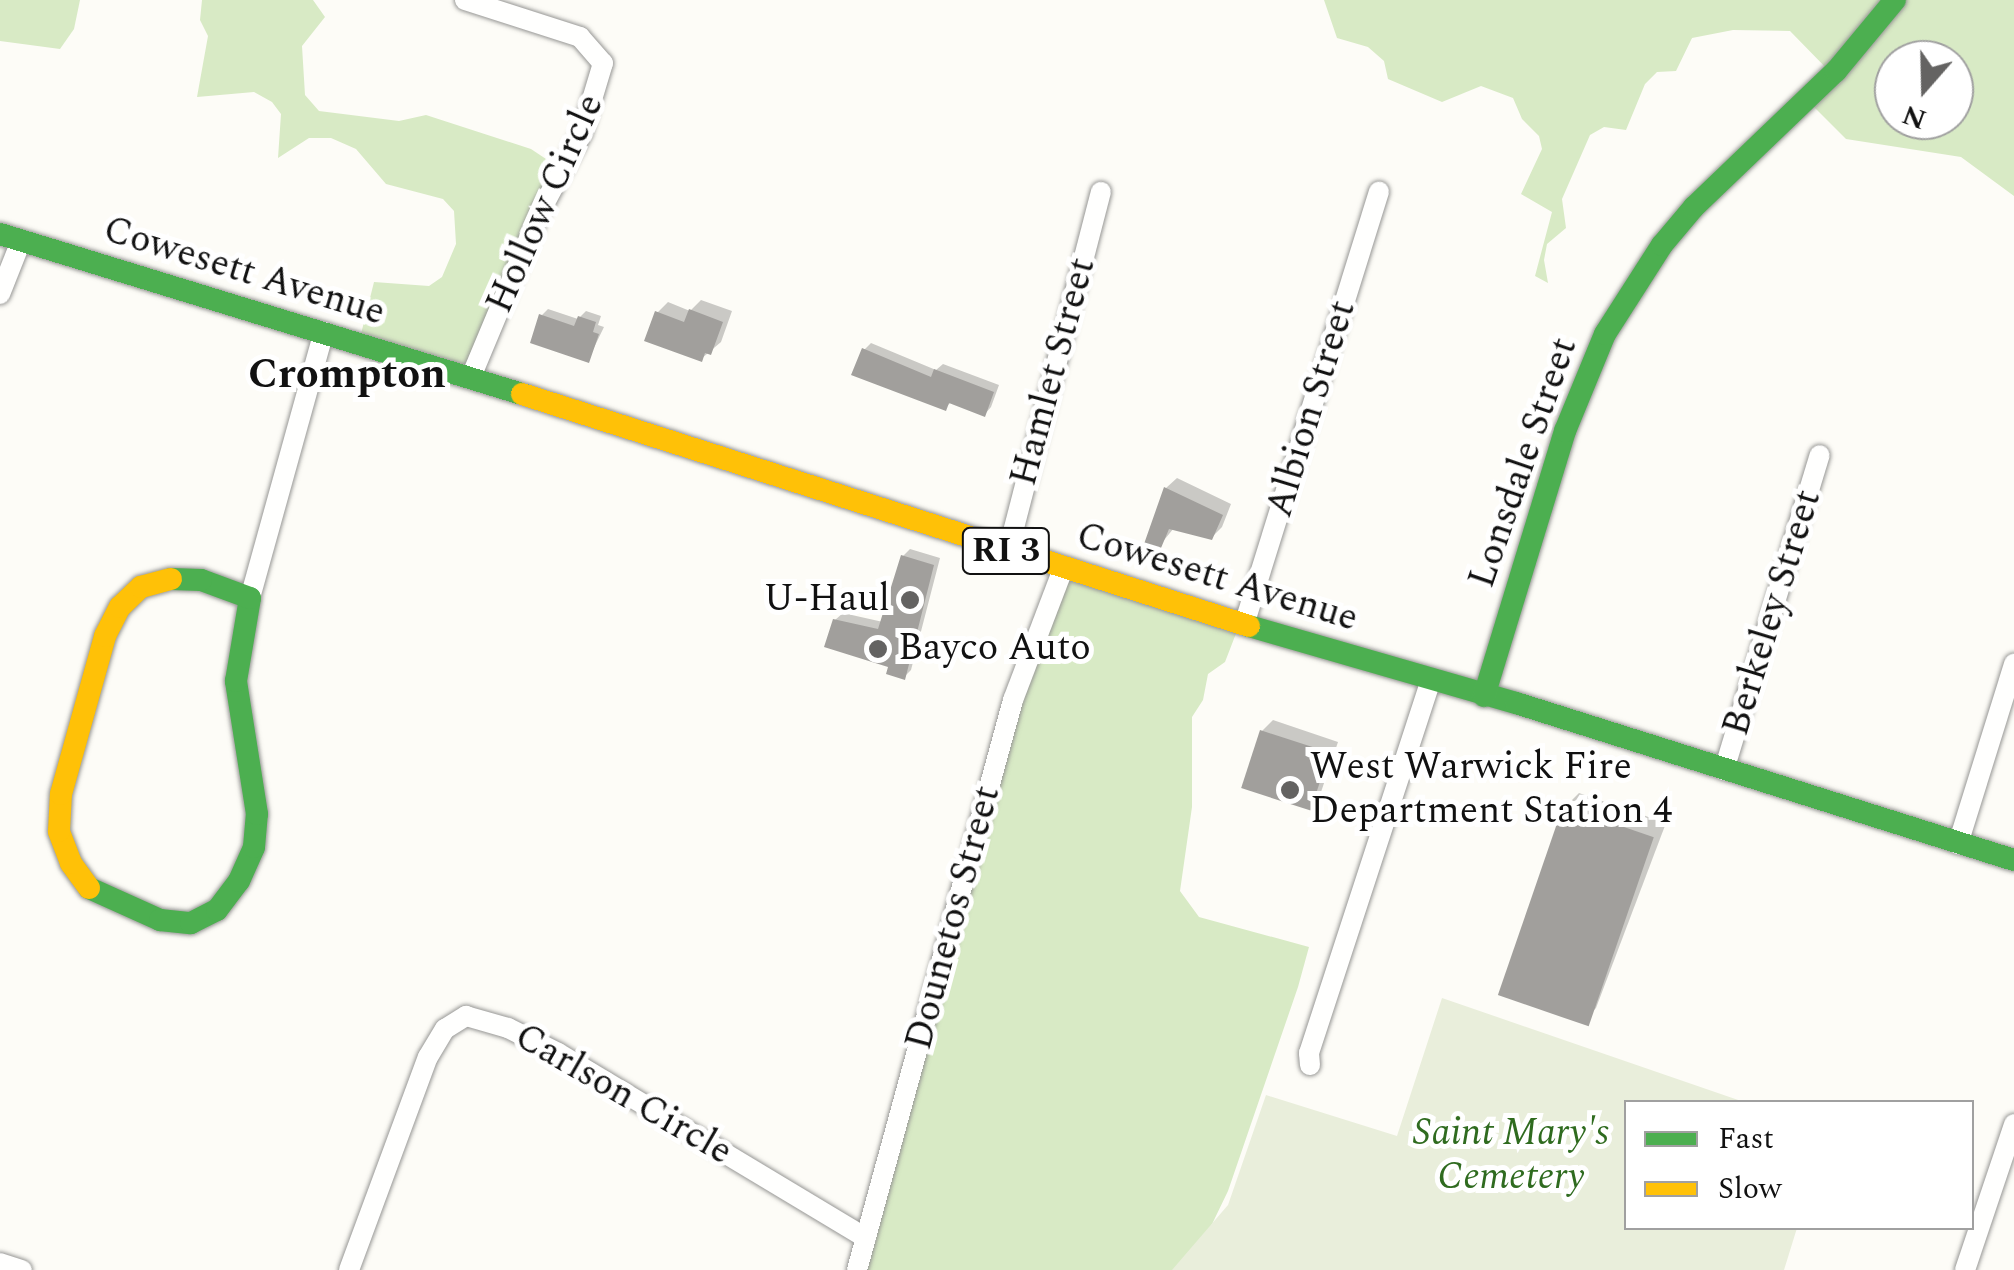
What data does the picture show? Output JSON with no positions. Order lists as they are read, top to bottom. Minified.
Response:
{"streets":{"main road":["Cowesett Avenue","Lonsdale Street","RI 3"],"street":["Hollow Circle","Hamlet Street","Albion Street","Berkeley Street","Dounetos Street","Carlson Circle"]},"crossings":[["Hollow Circle","Cowesett Avenue"],["Cowesett Avenue","Hamlet Street"],["Cowesett Avenue","Albion Street"],["Cowesett Avenue","Lonsdale Street"],["Cowesett Avenue","Berkeley Street"],["Cowesett Avenue","Dounetos Street"],["Dounetos Street","Carlson Circle"]],"districts":["Crompton"],"parks":["Saint Mary's Cemetery"],"places":["U-Haul","Bayco Auto","West Warwick Fire Department Station 4"],"legend":["Fast","Slow"],"north":"bottom"}
